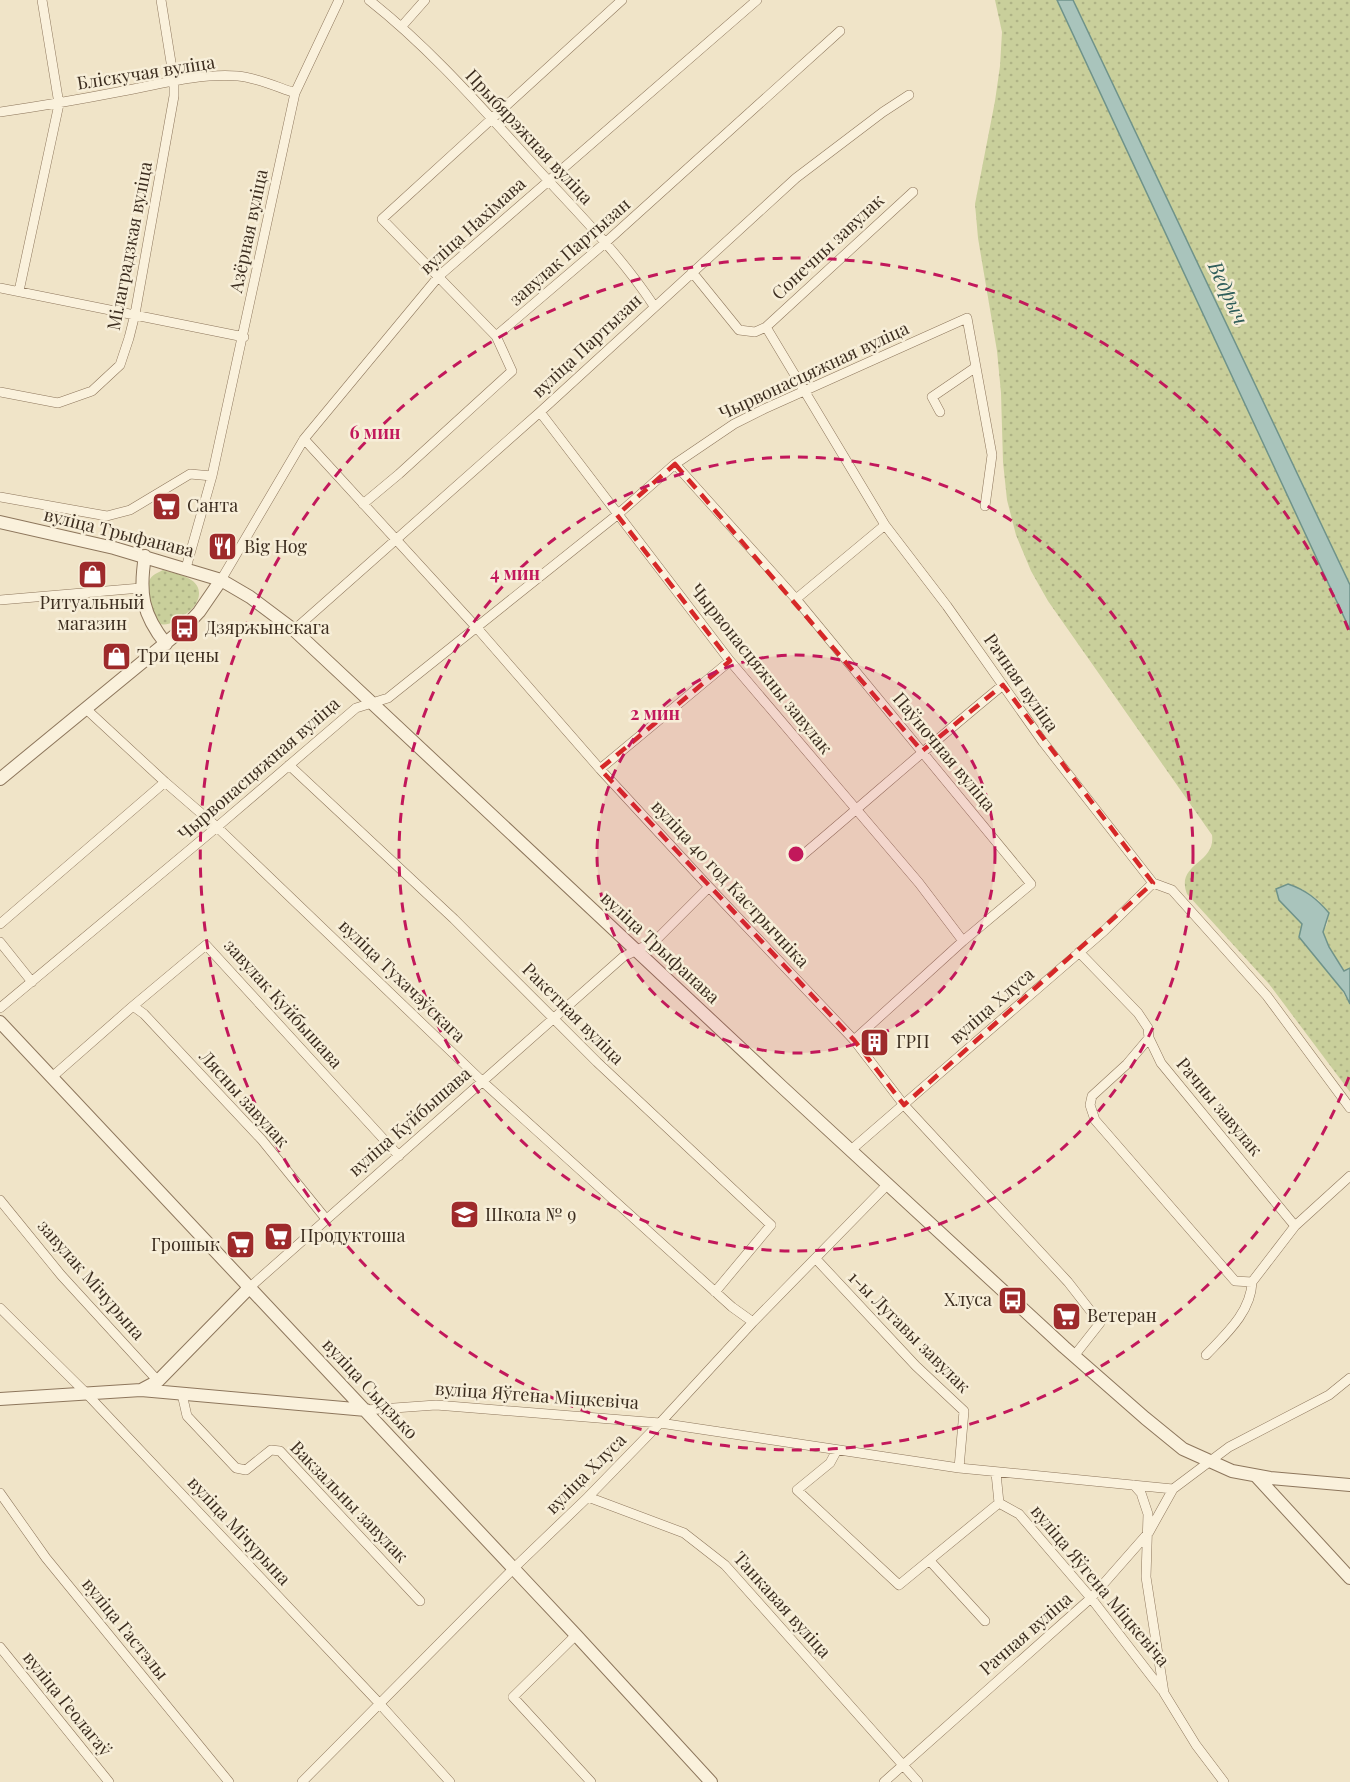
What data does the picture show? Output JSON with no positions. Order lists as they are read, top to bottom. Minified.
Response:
{"streets":{"street":["Бліскучая вуліца","Прыбярэжная вуліца","вуліца Нахімава","Азёрная вуліца","Мілаградзкая вуліца","Сонечны завулак","завулак Партызан","вуліца Партызан","Чырвонасцяжная вуліца","вуліца Трыфанава","Чырвонасцяжны завулак","Рачная вуліца","Паўночная вуліца","вуліца 40 год Кастрычніка","вуліца Тухачэўскага","завулак Куйбышава","вуліца Хлуса","Ракетная вуліца","Лясны завулак","Рачны завулак","вуліца Куйбышава","завулак Мічурына","1-ы Лугавы завулак","вуліца Сыдзько","вуліца Яўгена Міцкевіча","Вакзальны завулак","вуліца Мічурына","Танкавая вуліца","вуліца Гастэлы","вуліца Геолагаў"]},"crossings":[["Бліскучая вуліца","Азёрная вуліца"],["Бліскучая вуліца","Мілаградзкая вуліца"],["Прыбярэжная вуліца","вуліца Нахімава"],["Прыбярэжная вуліца","завулак Партызан"],["Прыбярэжная вуліца","вуліца Партызан"],["вуліца Нахімава","вуліца Трыфанава"],["вуліца Нахімава","вуліца 40 год Кастрычніка"],["Азёрная вуліца","вуліца Трыфанава"],["Сонечны завулак","Рачная вуліца"],["вуліца Партызан","вуліца Трыфанава"],["вуліца Партызан","Чырвонасцяжны завулак"],["вуліца Партызан","вуліца 40 год Кастрычніка"],["Чырвонасцяжная вуліца","вуліца Трыфанава"],["Чырвонасцяжная вуліца","Чырвонасцяжны завулак"],["Чырвонасцяжная вуліца","Рачная вуліца"],["Чырвонасцяжная вуліца","Паўночная вуліца"],["Чырвонасцяжная вуліца","вуліца 40 год Кастрычніка"],["Чырвонасцяжная вуліца","вуліца Тухачэўскага"],["Чырвонасцяжная вуліца","Ракетная вуліца"],["вуліца Трыфанава","Рачная вуліца"],["вуліца Трыфанава","вуліца 40 год Кастрычніка"],["вуліца Трыфанава","вуліца Хлуса"],["вуліца Трыфанава","вуліца Куйбышава"],["Чырвонасцяжны завулак","Паўночная вуліца"],["Рачная вуліца","вуліца Хлуса"],["Рачная вуліца","вуліца Яўгена Міцкевіча"],["Рачная вуліца","Танкавая вуліца"],["Паўночная вуліца","вуліца 40 год Кастрычніка"],["вуліца 40 год Кастрычніка","вуліца Хлуса"],["вуліца 40 год Кастрычніка","вуліца Куйбышава"],["вуліца Тухачэўскага","вуліца Хлуса"],["вуліца Тухачэўскага","Ракетная вуліца"],["вуліца Тухачэўскага","вуліца Куйбышава"],["завулак Куйбышава","Лясны завулак"],["завулак Куйбышава","вуліца Куйбышава"],["завулак Куйбышава","вуліца Сыдзько"],["вуліца Хлуса","Рачны завулак"],["вуліца Хлуса","1-ы Лугавы завулак"],["вуліца Хлуса","вуліца Сыдзько"],["вуліца Хлуса","вуліца Яўгена Міцкевіча"],["вуліца Хлуса","вуліца Мічурына"],["вуліца Хлуса","Танкавая вуліца"],["Ракетная вуліца","вуліца Куйбышава"],["Лясны завулак","вуліца Куйбышава"],["вуліца Куйбышава","завулак Мічурына"],["вуліца Куйбышава","вуліца Сыдзько"],["вуліца Куйбышава","вуліца Яўгена Міцкевіча"],["1-ы Лугавы завулак","вуліца Яўгена Міцкевіча"],["вуліца Сыдзько","вуліца Яўгена Міцкевіча"],["вуліца Яўгена Міцкевіча","Вакзальны завулак"],["вуліца Яўгена Міцкевіча","вуліца Мічурына"]],"water":["Ведрыч"],"places":{"supermarket":["Санта","Продуктоша","Грошык","Ветеран"],"restaurant":["Big Hog"],"shop":["Ритуальный магазин","Три цены"],"bus stop":["Дзяржынскага","Хлуса"],"building":["ГРП"],"school or university":["Школа № 9"]},"rings":["6 мин","4 мин","2 мин"]}
